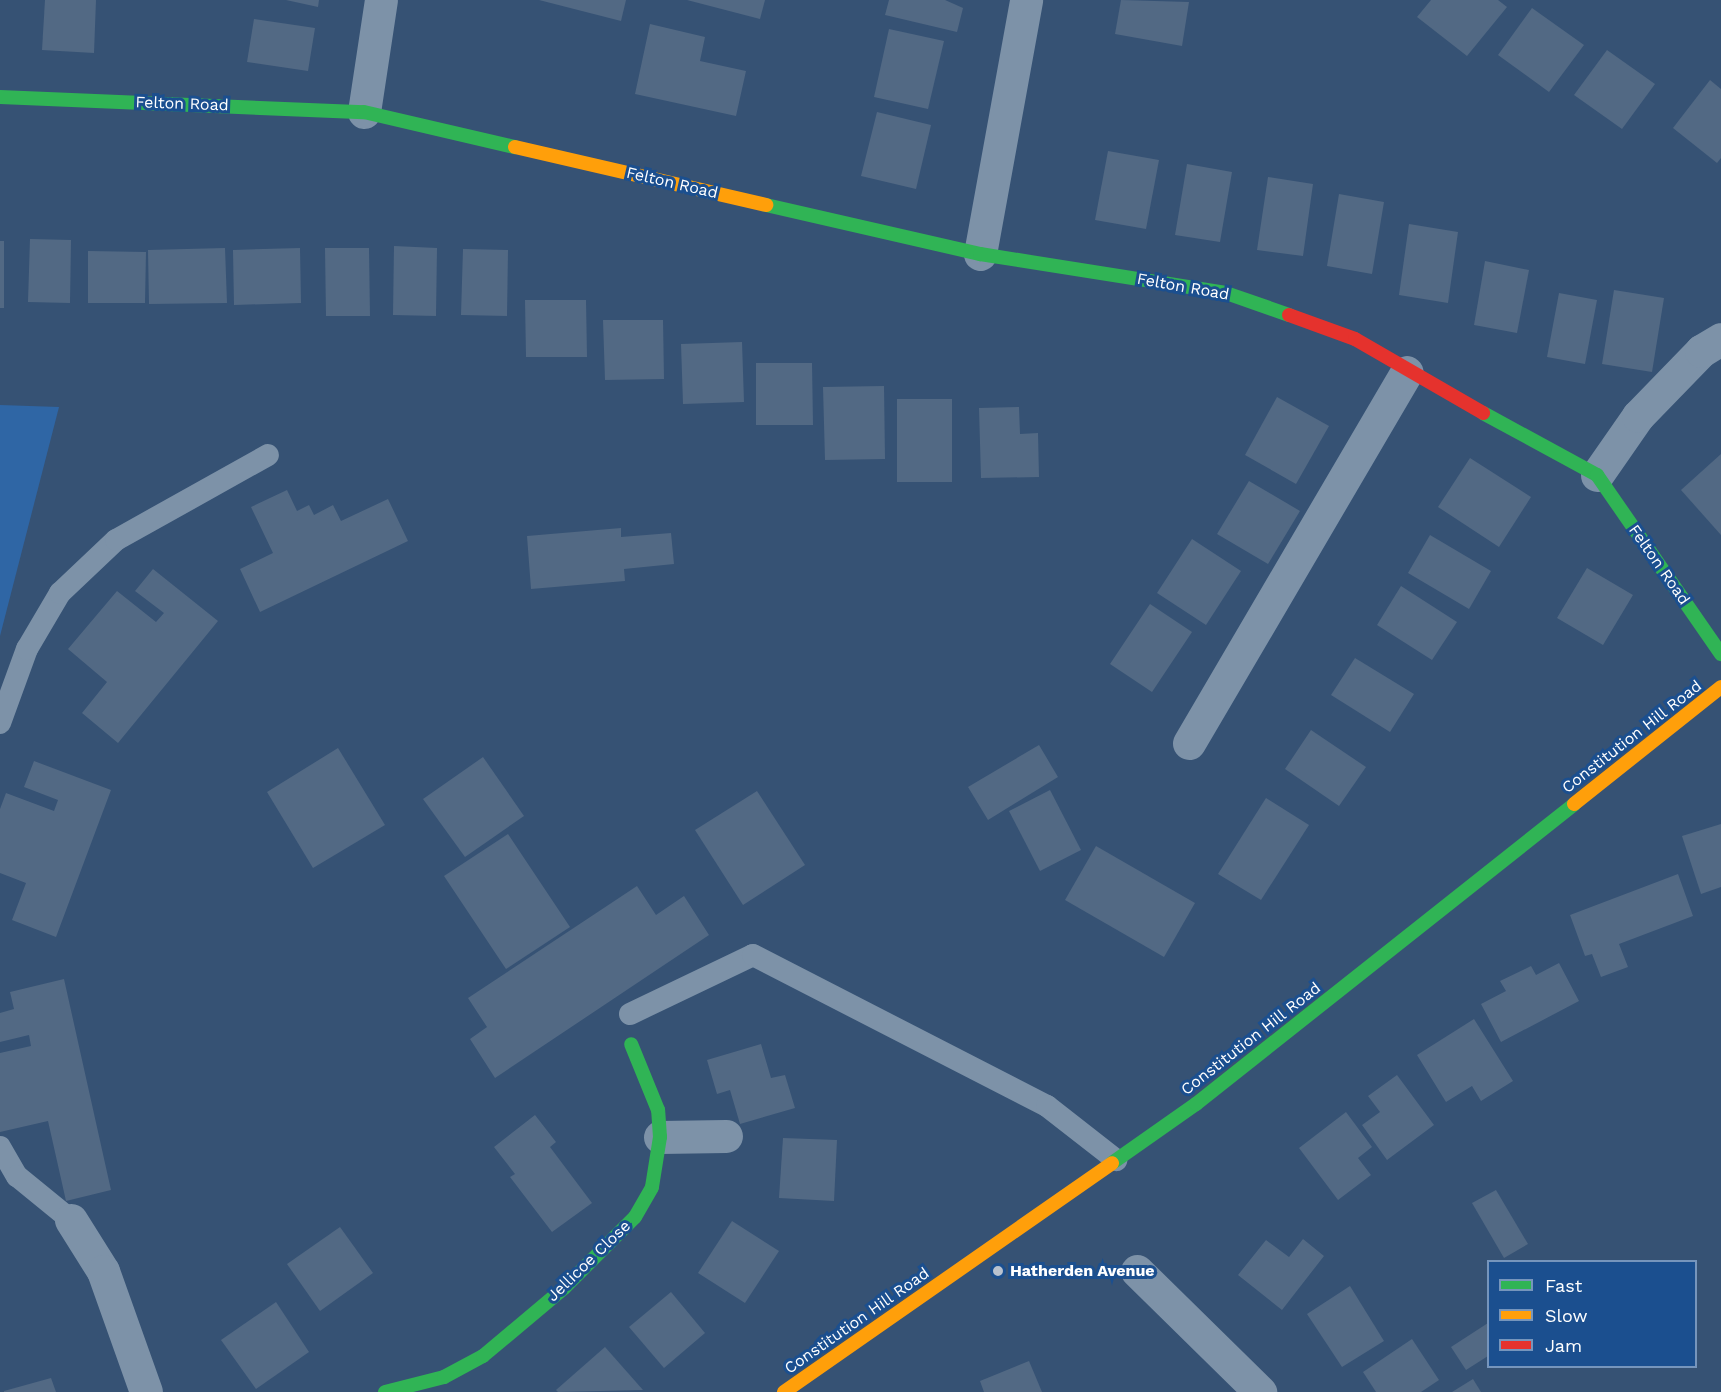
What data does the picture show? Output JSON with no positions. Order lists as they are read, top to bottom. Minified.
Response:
{"streets":{"street":["Felton Road","Constitution Hill Road","Jellicoe Close"]},"places":["Hatherden Avenue"],"legend":["Fast","Slow","Jam"]}
